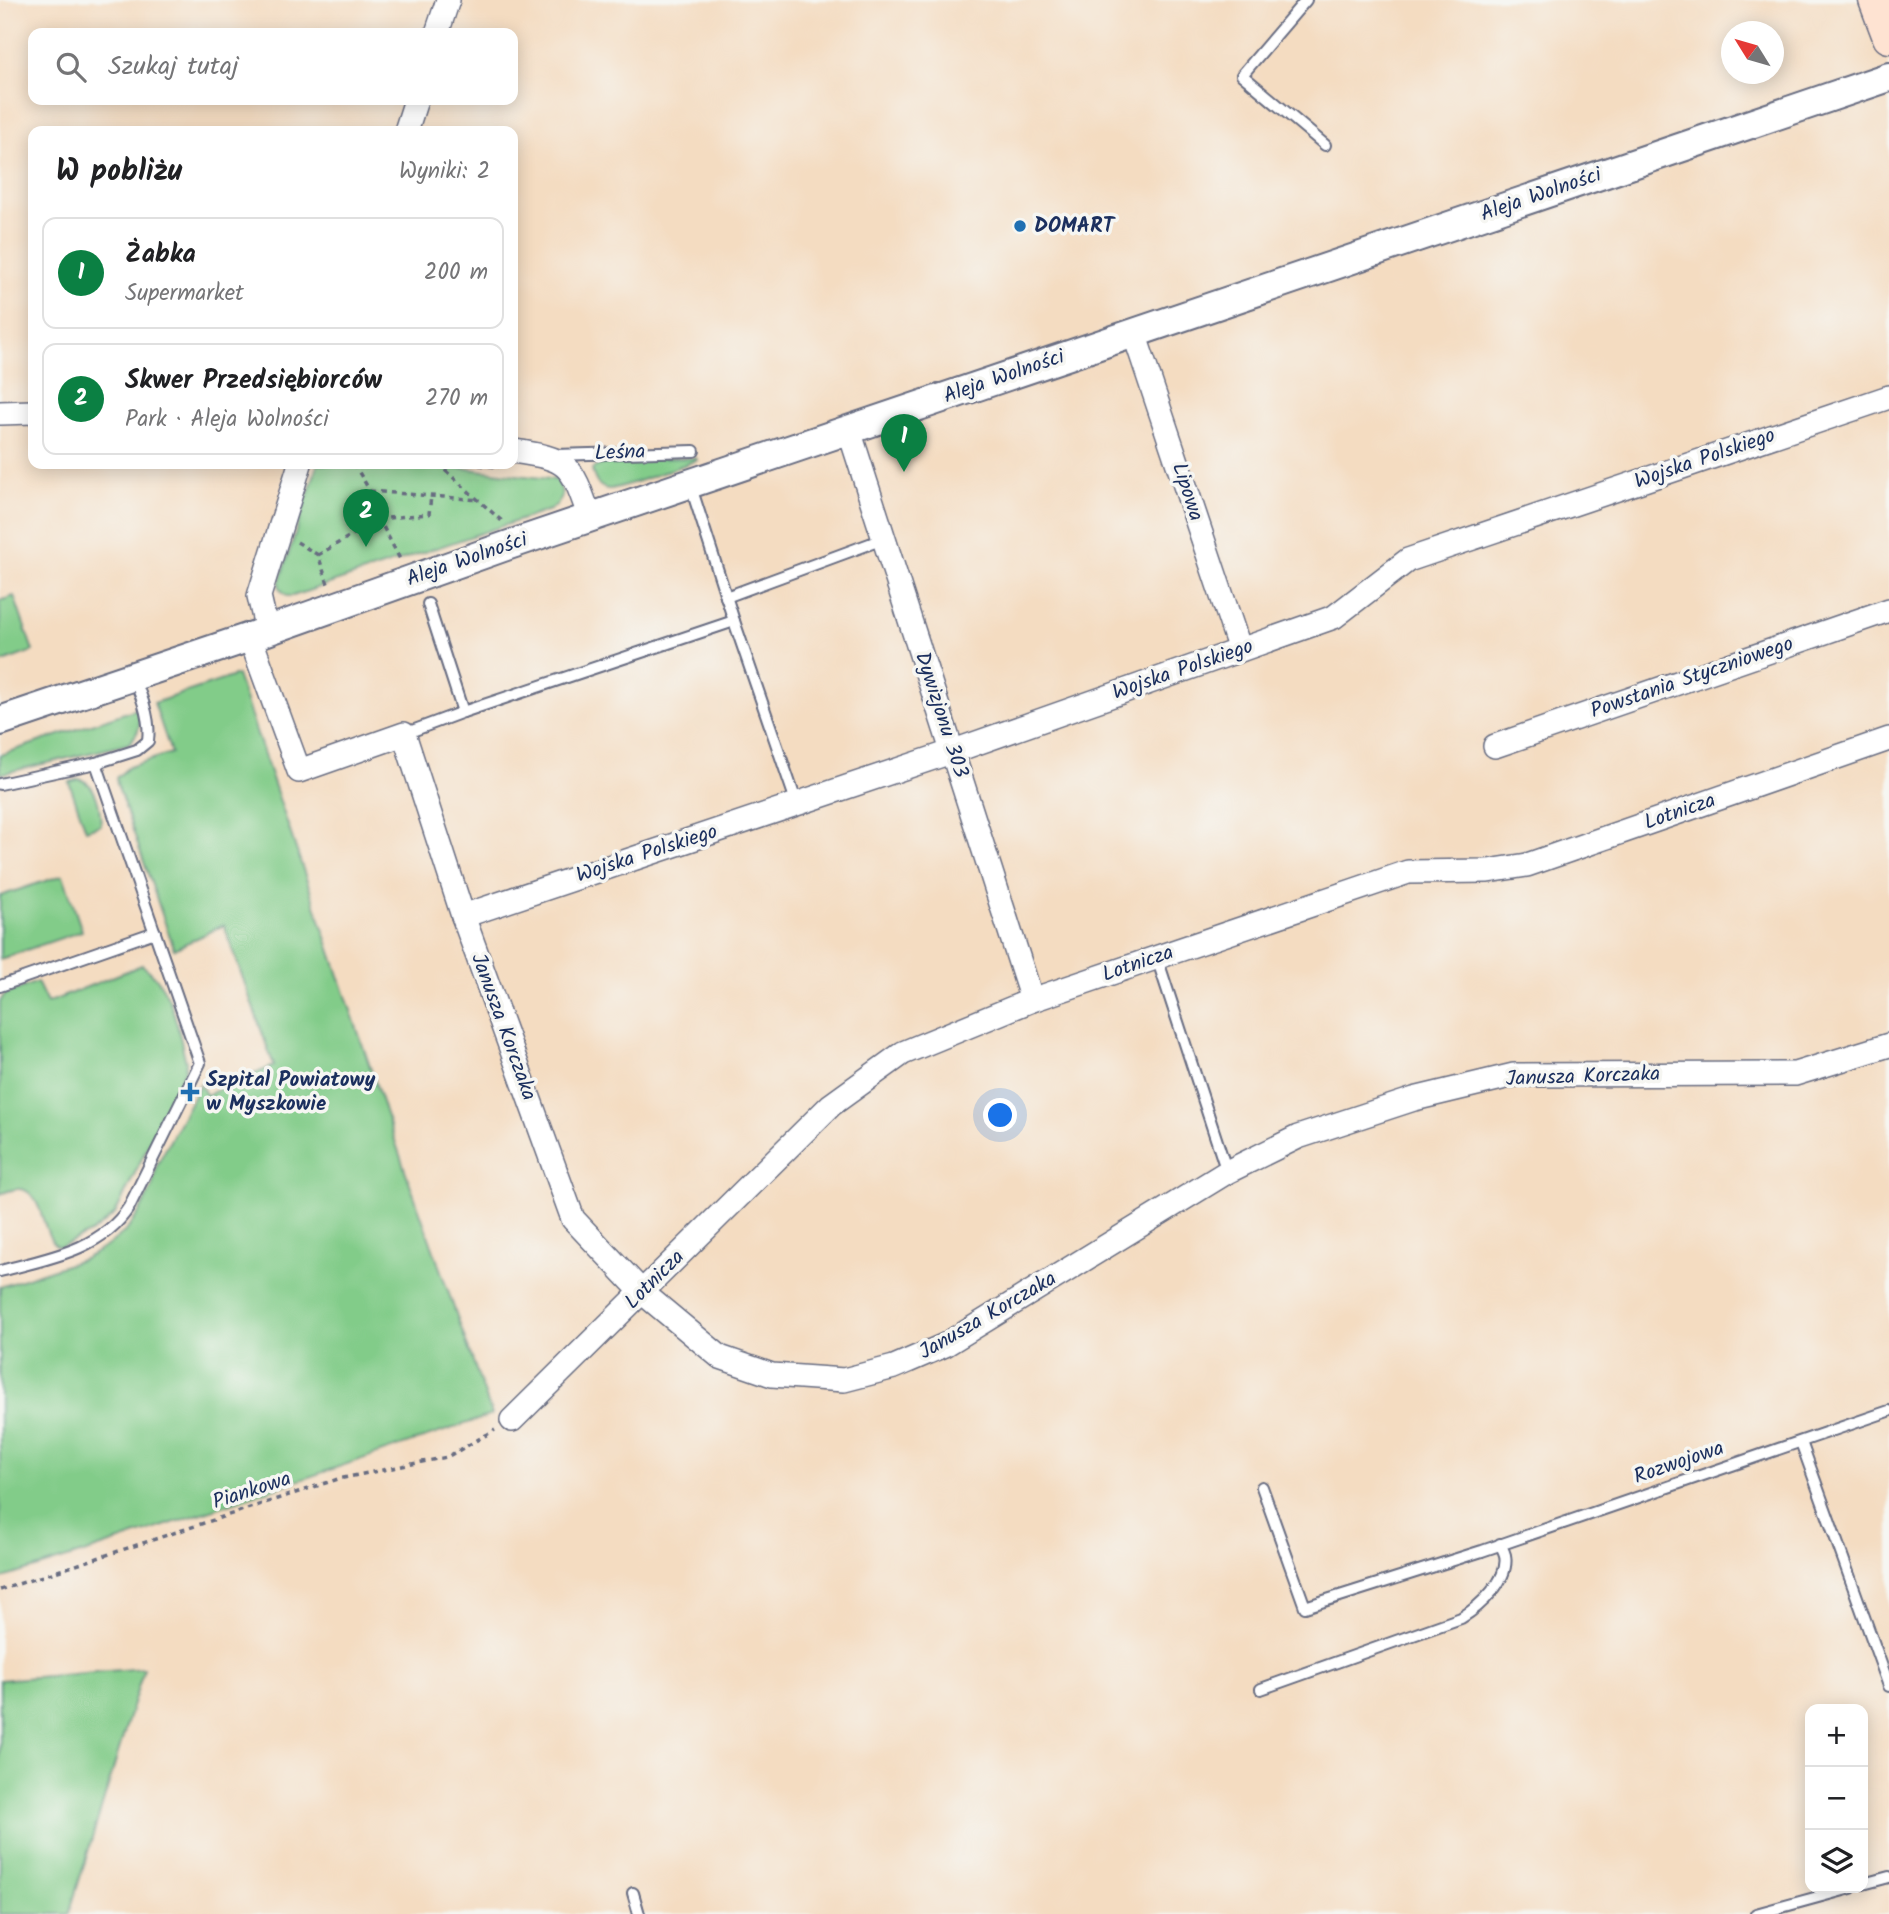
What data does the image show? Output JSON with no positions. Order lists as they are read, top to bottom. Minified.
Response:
{"streets":{"street":["Aleja Wolności","Leśna","Wojska Polskiego","Lipowa","Powstania Styczniowego","Dywizjonu 303","Lotnicza","Janusza Korczaka"],"lane":["Rozwojowa"],"path":["Piankowa"]},"crossings":[["Aleja Wolności","Leśna"],["Aleja Wolności","Lipowa"],["Aleja Wolności","Dywizjonu 303"],["Wojska Polskiego","Lipowa"],["Wojska Polskiego","Dywizjonu 303"],["Wojska Polskiego","Janusza Korczaka"],["Dywizjonu 303","Lotnicza"],["Lotnicza","Janusza Korczaka"],["Lotnicza","Piankowa"]],"places":{"other":["DOMART"],"health":["Szpital Powiatowy w Myszkowie"]},"north":"top left","page":{"search":"Szukaj tutaj","heading":["W pobliżu","Wyniki: 2"],"list":[{"mark":"1","name":"Żabka","note":"Supermarket","value":"200 m"},{"mark":"2","name":"Skwer Przedsiębiorców","note":"Park · Aleja Wolności","value":"270 m"}],"pins":["1","2"],"map_buttons":["+","−"]}}
